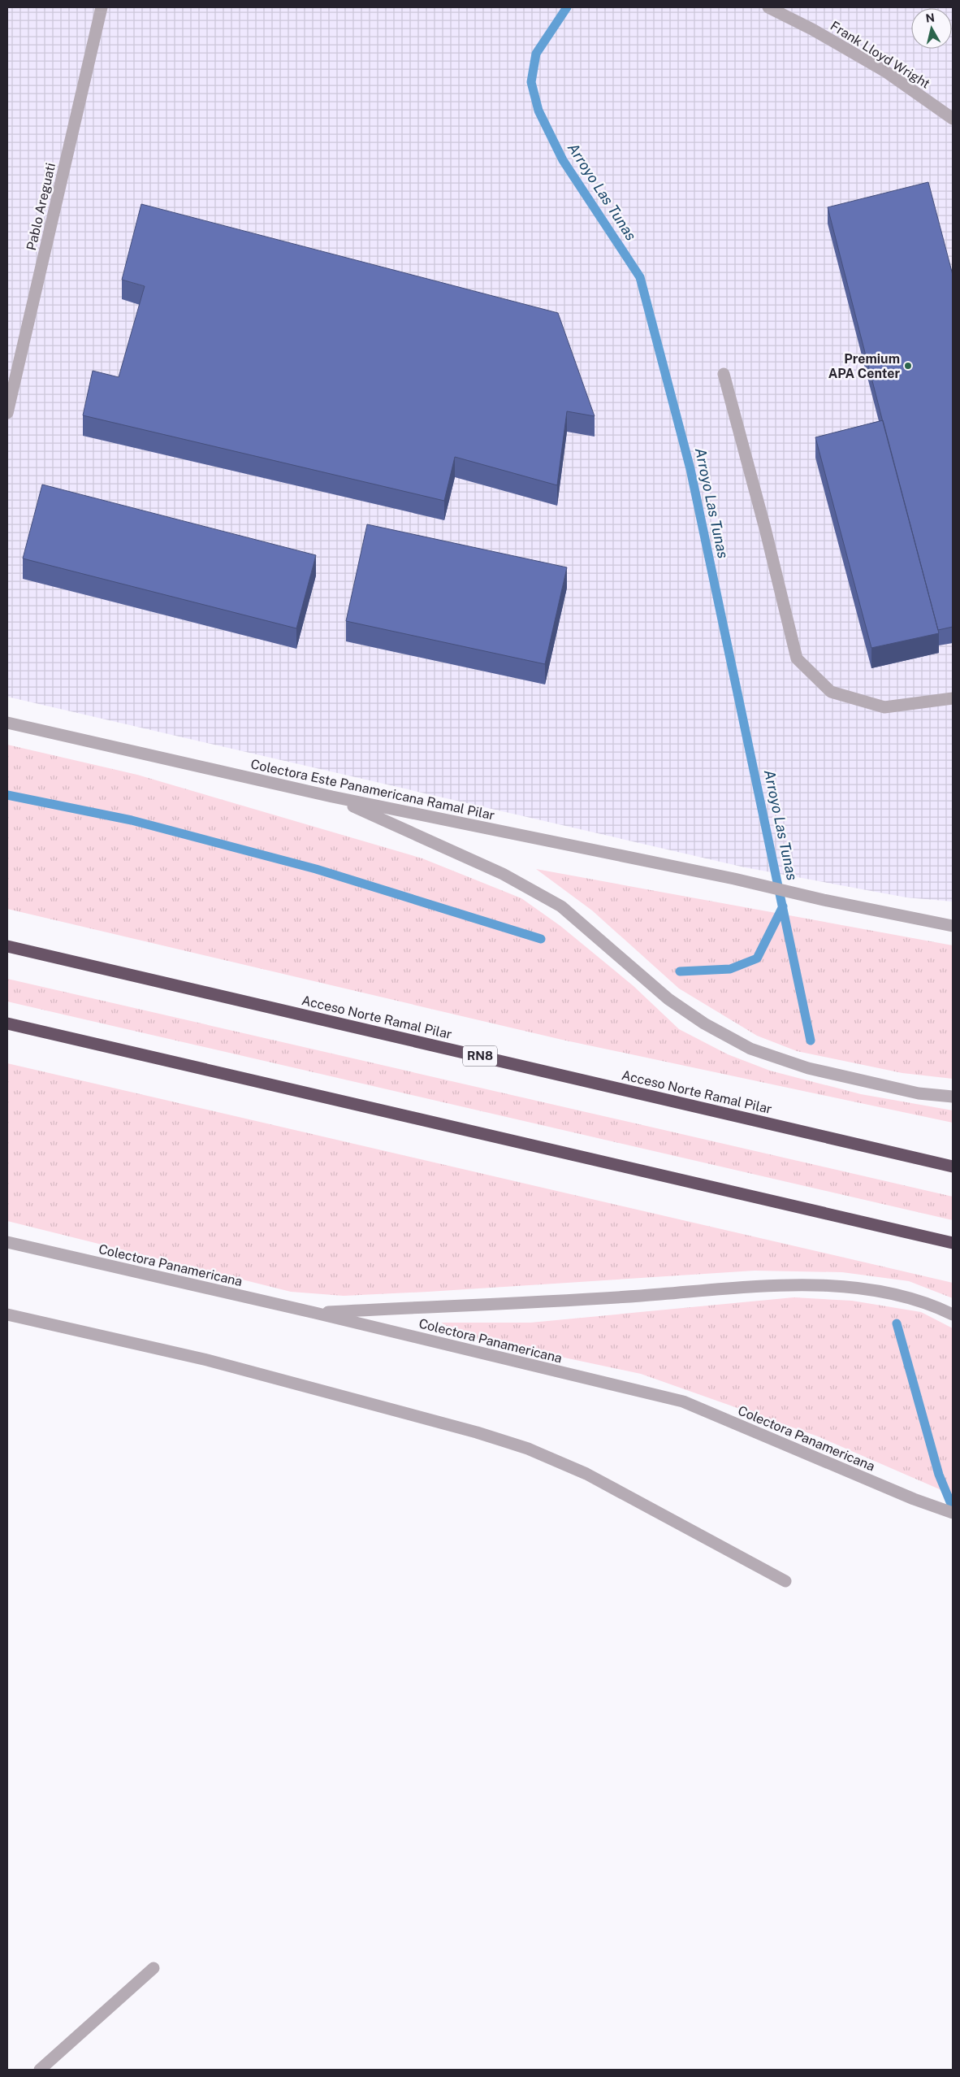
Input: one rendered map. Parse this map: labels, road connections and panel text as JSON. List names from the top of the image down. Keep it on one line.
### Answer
{"streets":{"highway":["Acceso Norte Ramal Pilar","RN8"],"street":["Frank Lloyd Wright","Pablo Areguati","Colectora Este Panamericana Ramal Pilar","Colectora Panamericana"]},"water":["Arroyo Las Tunas"],"places":["Premium APA Center"],"north":"top"}
